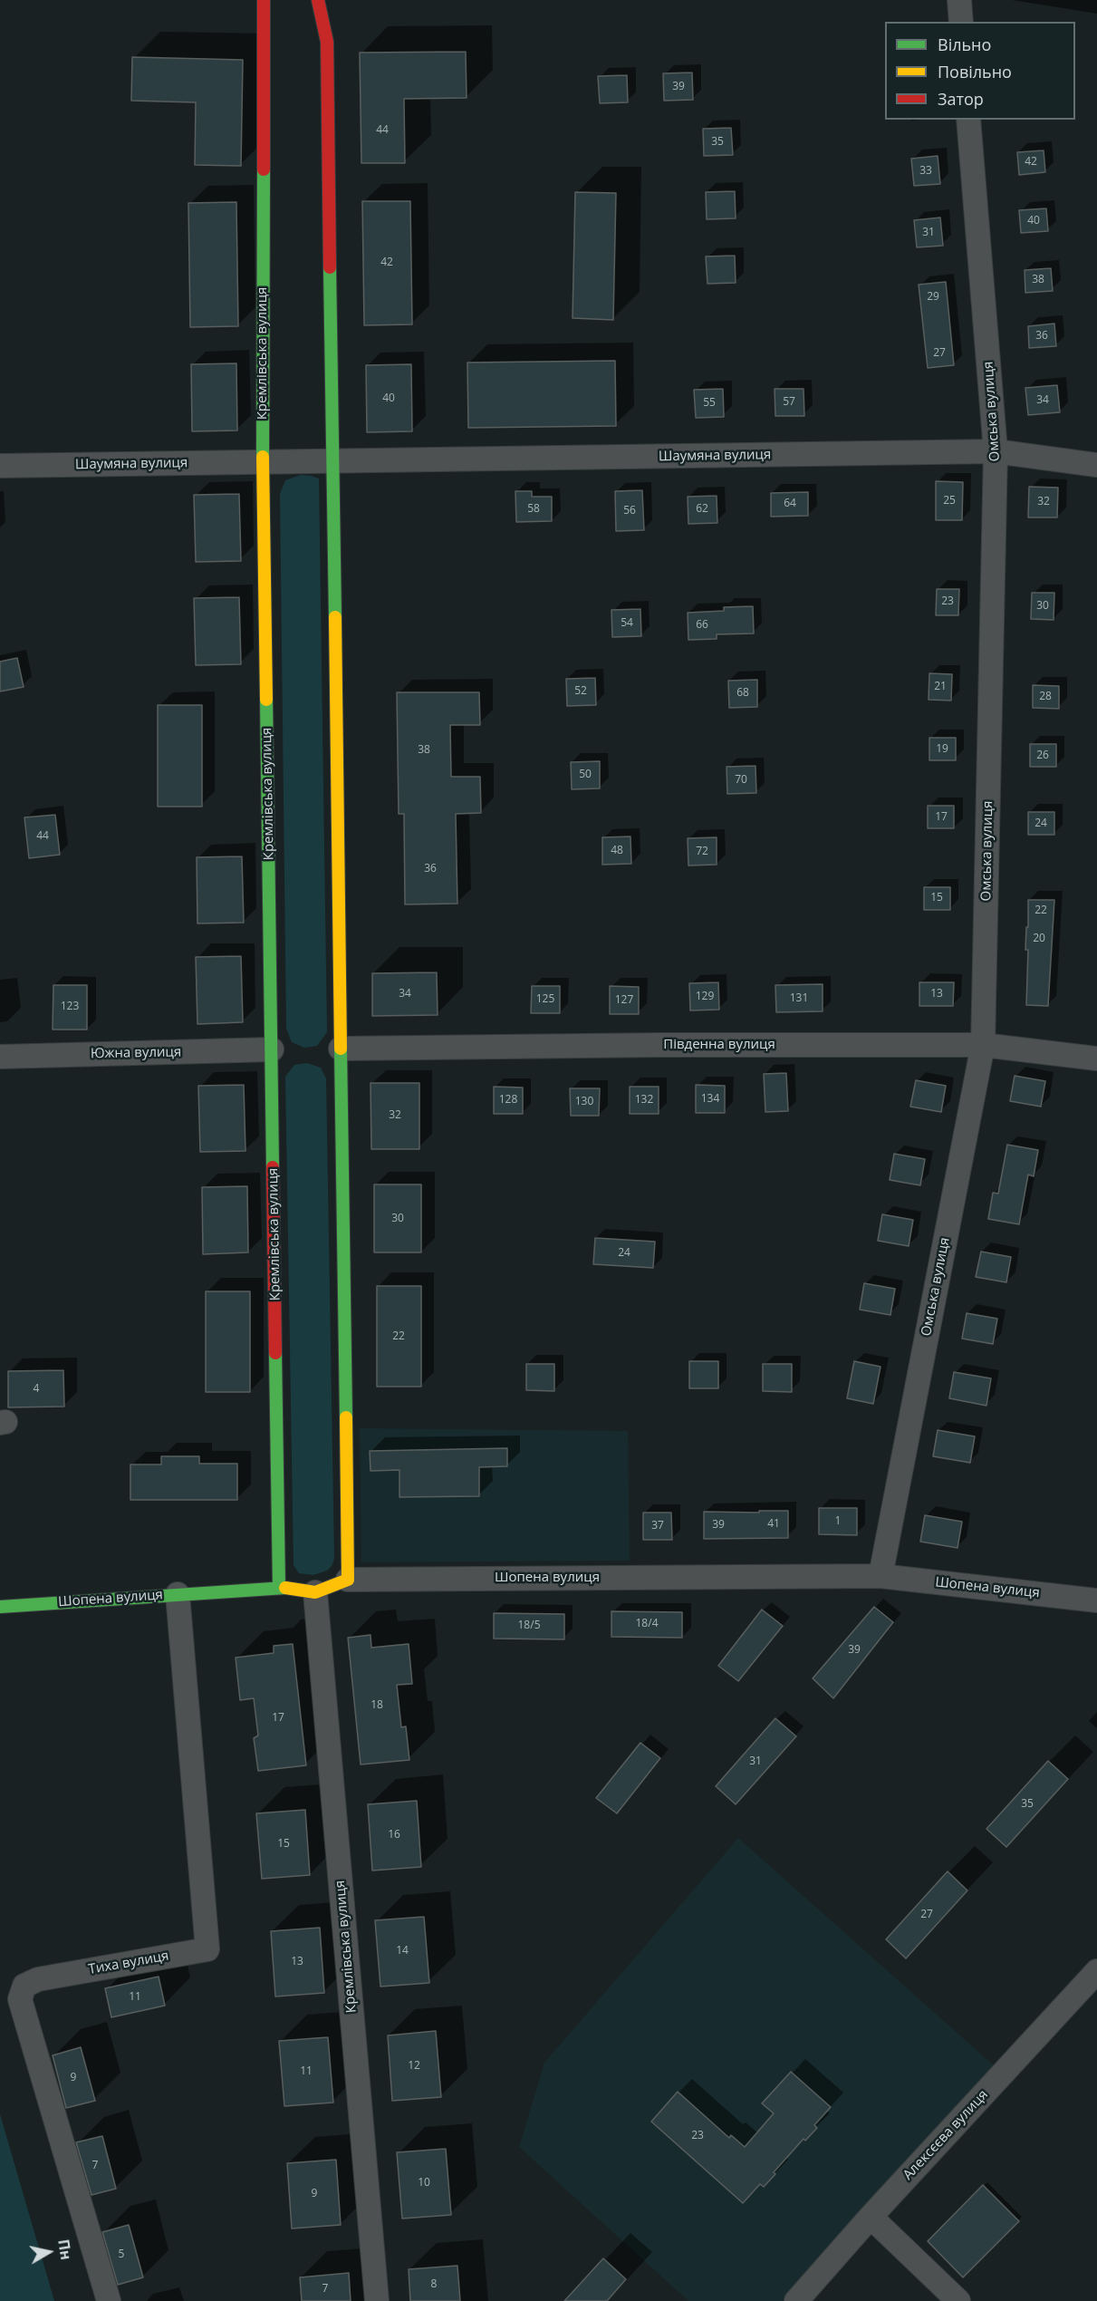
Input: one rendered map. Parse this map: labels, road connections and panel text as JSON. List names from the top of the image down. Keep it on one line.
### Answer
{"streets":{"street":["Кремлівська вулиця","Омська вулиця","Шаумяна вулиця","Південна вулиця","Южна вулиця","Шопена вулиця","Тиха вулиця","Алексєєва вулиця"]},"crossings":[["Кремлівська вулиця","Шаумяна вулиця"],["Кремлівська вулиця","Южна вулиця"],["Кремлівська вулиця","Шопена вулиця"],["Омська вулиця","Шаумяна вулиця"],["Омська вулиця","Південна вулиця"],["Омська вулиця","Шопена вулиця"],["Шопена вулиця","Тиха вулиця"]],"house_numbers":["39","44","35","42","33","40","31","42","38","29","36","27","40","34","57","55","25","32","64","58","62","56","23","30","54","66","21","52","68","28","19","38","26","50","70","17","24","44","48","72","36","15","22","20","34","13","129","131","125","127","123","134","128","132","130","32","30","24","22","4","1","41","39","37","18/4","18/5","39","18","17","31","35","16","15","27","14","13","11","12","11","9","23","7","10","9","5","8","7"],"legend":["Вільно","Повільно","Затор"],"north":"right"}
